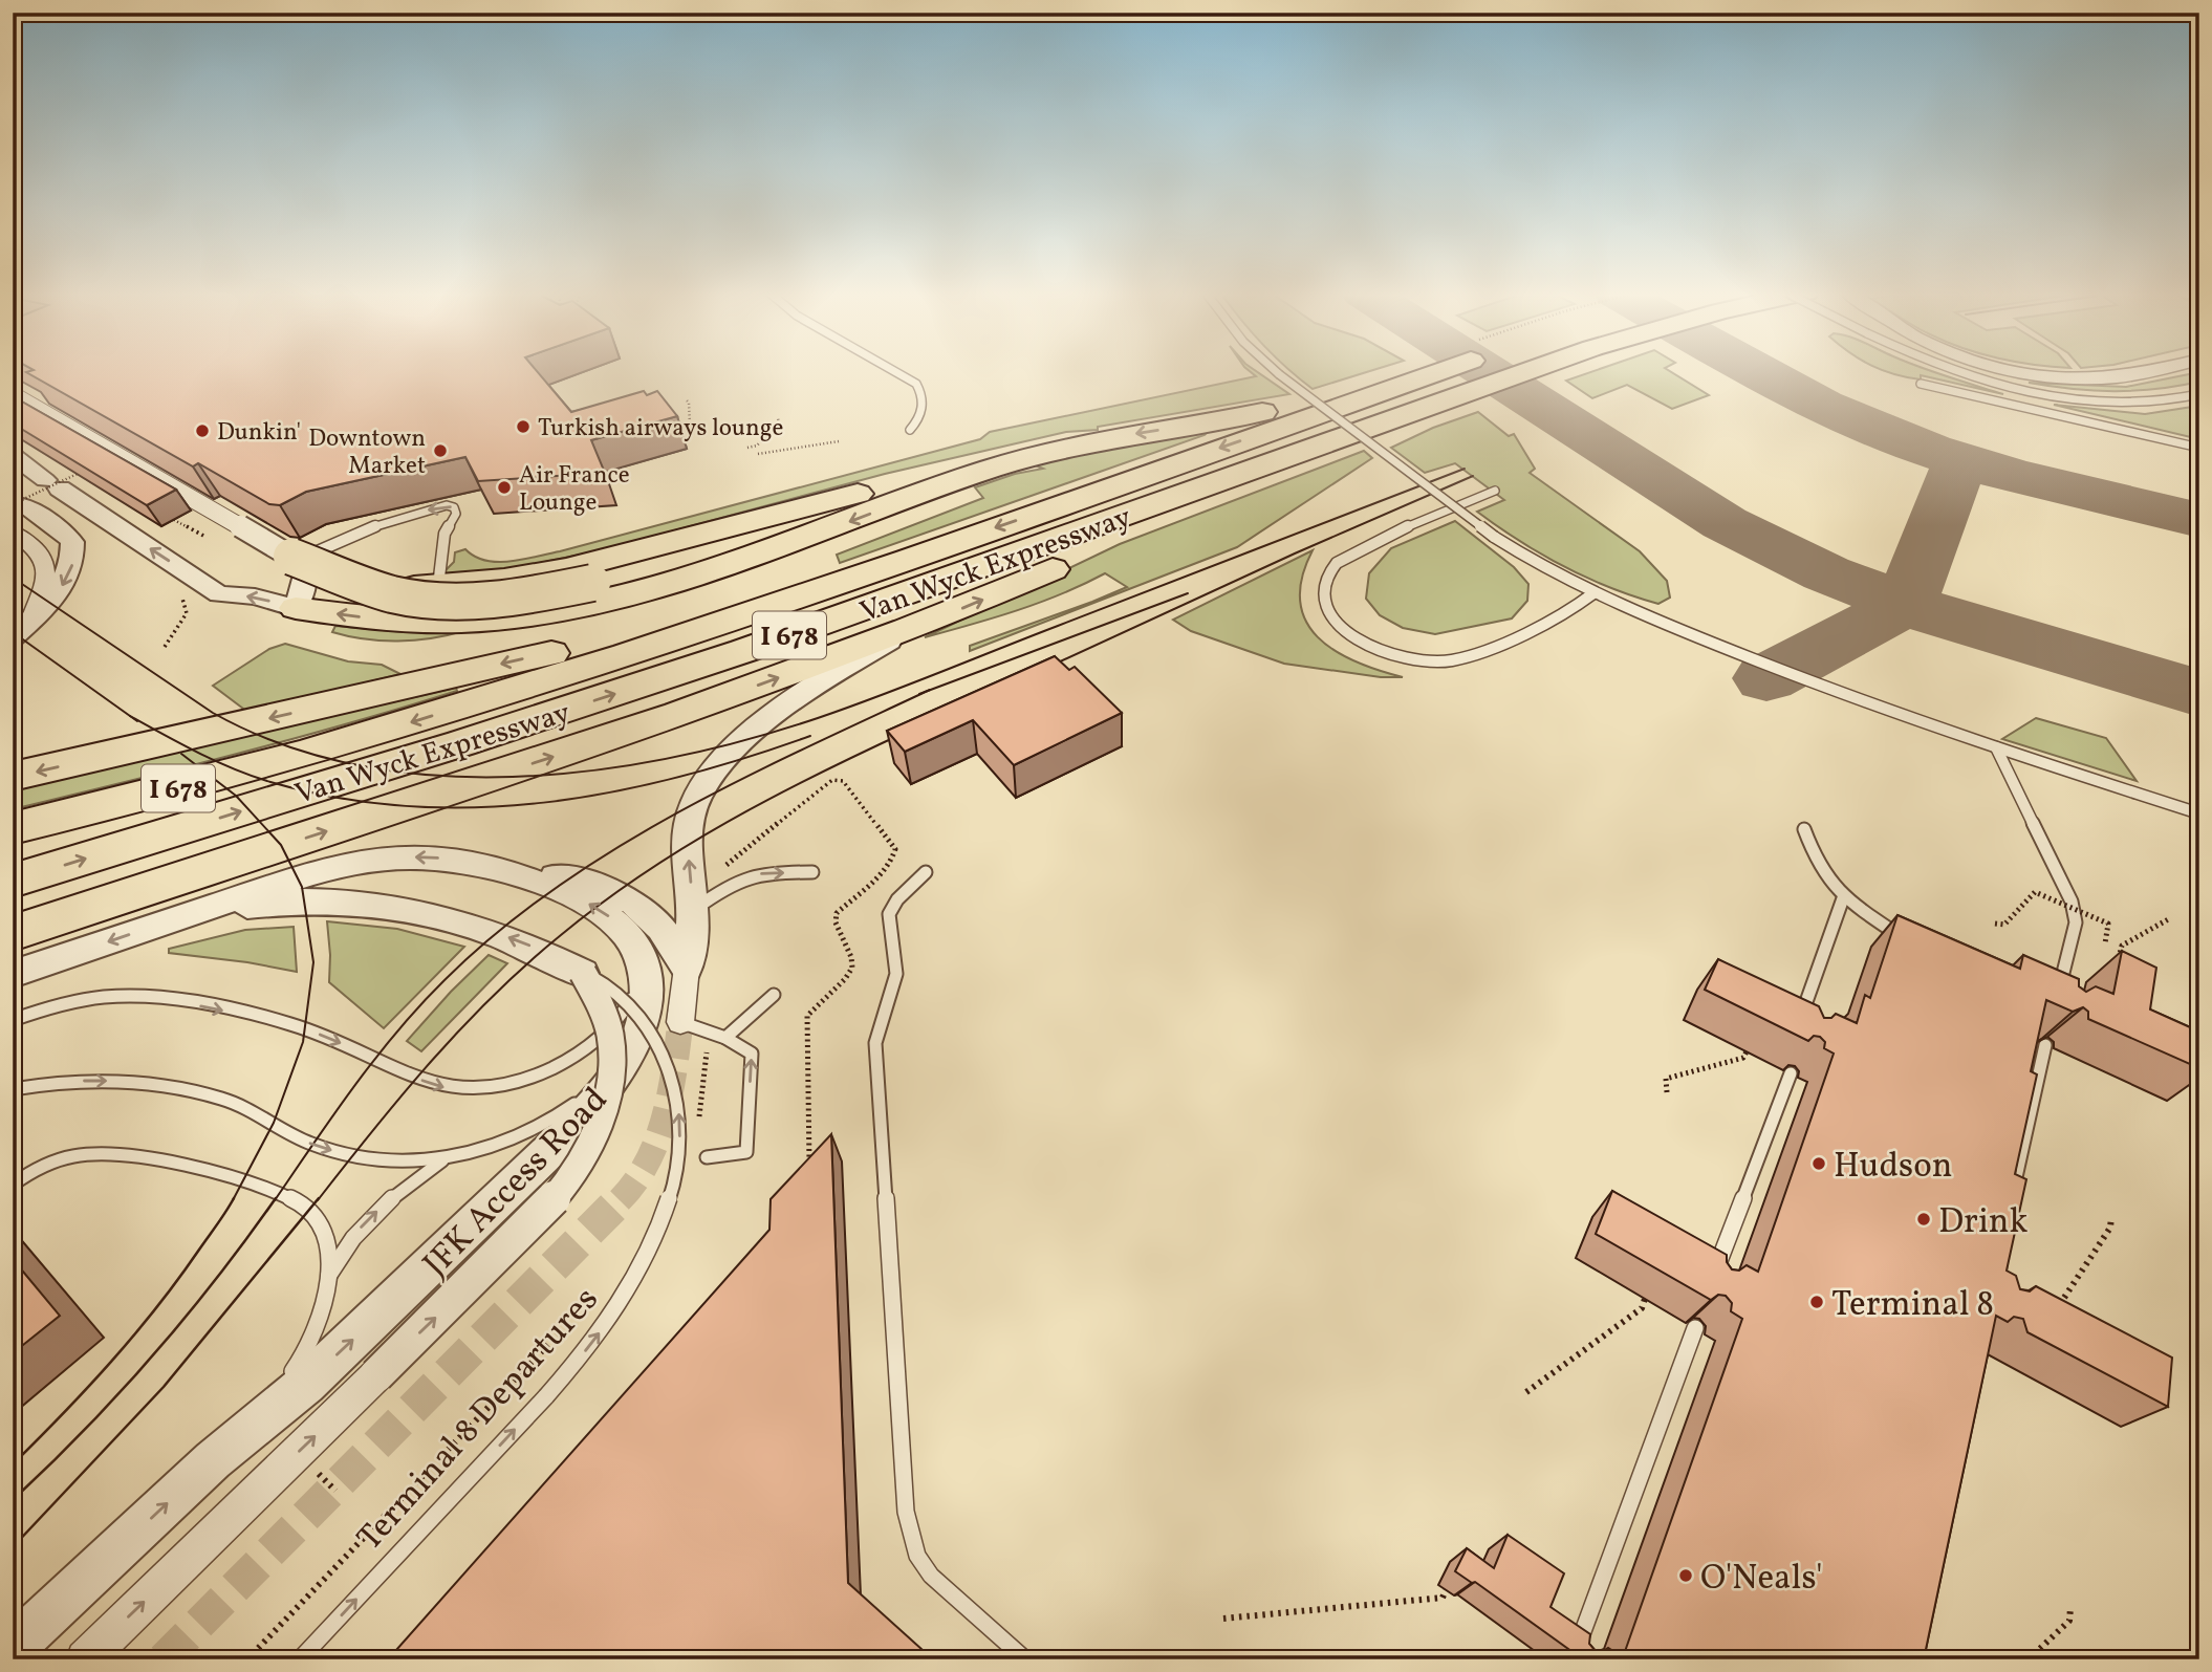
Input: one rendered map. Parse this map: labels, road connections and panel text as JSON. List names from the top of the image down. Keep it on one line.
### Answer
{"streets":{"highway":["Van Wyck Expressway","I 678"],"street":["JFK Access Road"],"lane":["Terminal 8 Departures"]},"one_way":["Terminal 8 Departures"],"places":["Turkish airways lounge","Dunkin'","Downtown Market","Air France Lounge","Hudson","Drink","Terminal 8","O'Neals'"]}
